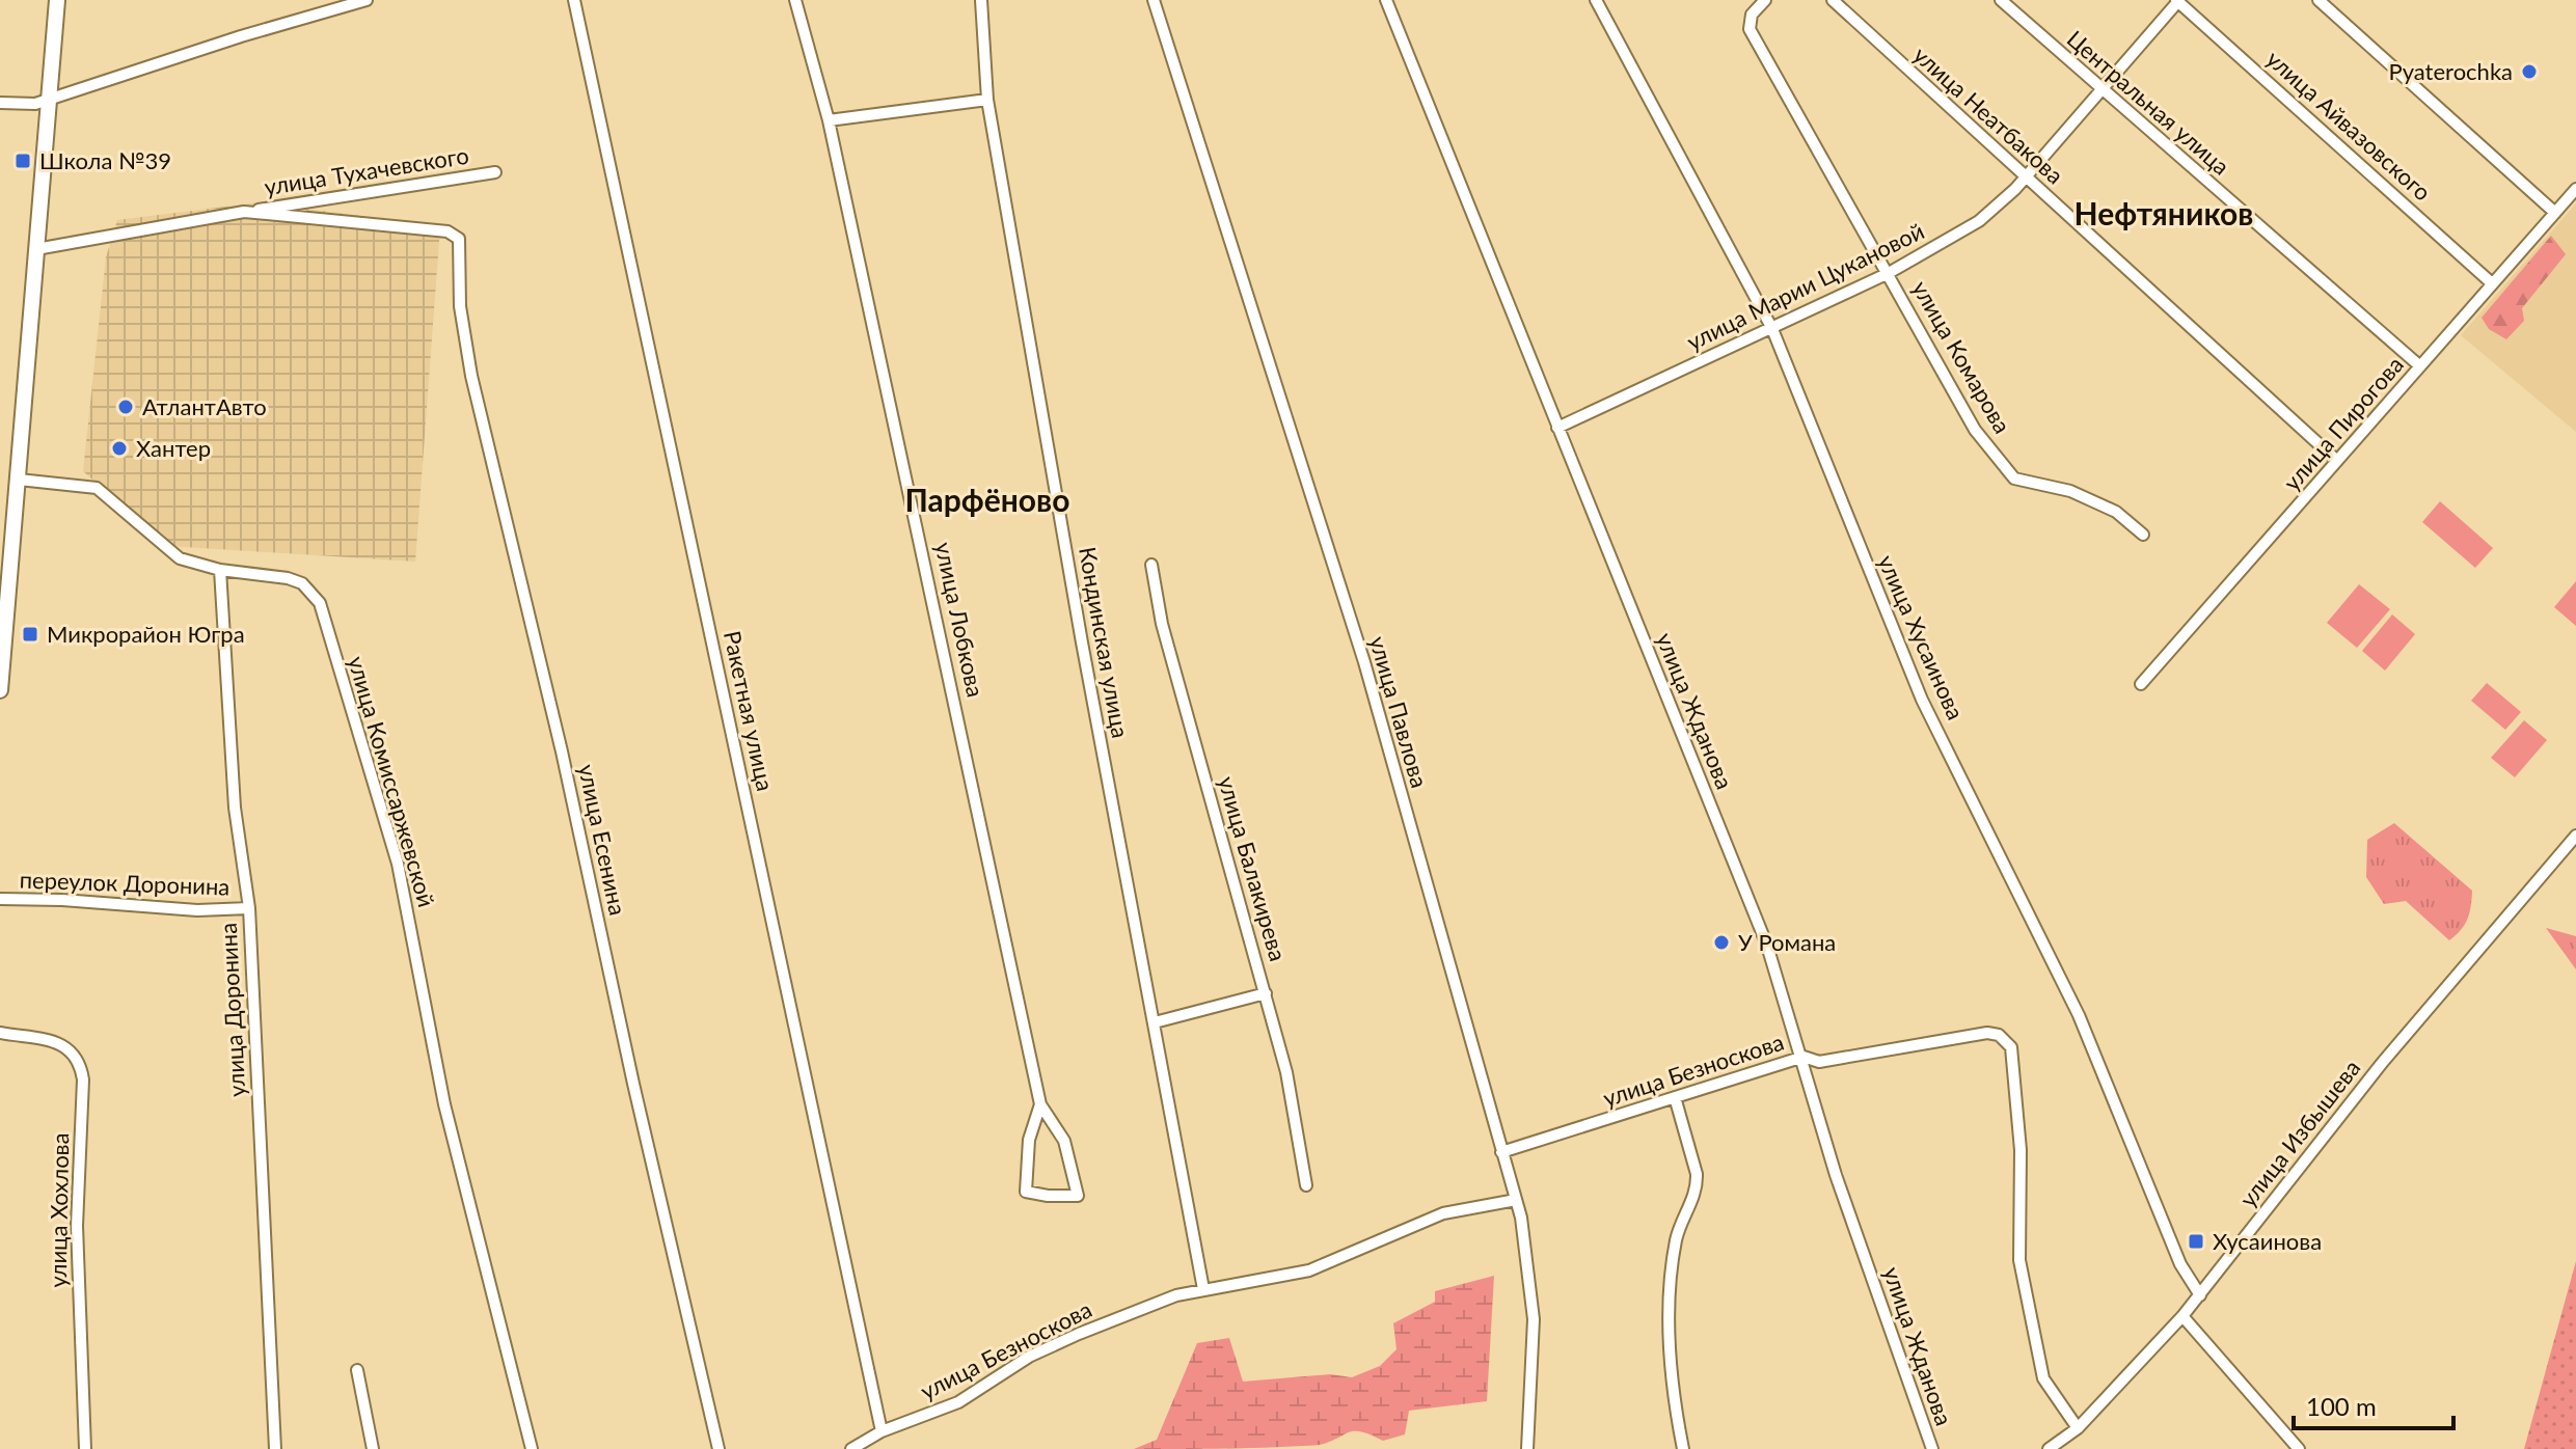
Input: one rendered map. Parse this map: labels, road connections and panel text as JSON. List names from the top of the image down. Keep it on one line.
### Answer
{"streets":{"street":["Центральная улица","улица Неатбакова","улица Айвазовского","улица Тухачевского","улица Марии Цукановой","улица Комарова","улица Пирогова","улица Лобкова","улица Хусаинова","Кондинская улица","Ракетная улица","улица Жданова","улица Павлова","улица Комиссаржевской","улица Есенина","улица Балакирева","переулок Доронина","улица Доронина","улица Безноскова","улица Избышева","улица Хохлова"]},"crossings":[["Центральная улица","улица Марии Цукановой"],["Центральная улица","улица Пирогова"],["улица Неатбакова","улица Марии Цукановой"],["улица Неатбакова","улица Пирогова"],["улица Айвазовского","улица Марии Цукановой"],["улица Айвазовского","улица Пирогова"],["улица Тухачевского","улица Есенина"],["улица Марии Цукановой","улица Комарова"],["улица Марии Цукановой","улица Хусаинова"],["улица Марии Цукановой","улица Жданова"],["улица Хусаинова","улица Избышева"],["Кондинская улица","улица Безноскова"],["Ракетная улица","улица Безноскова"],["улица Жданова","улица Безноскова"],["улица Павлова","улица Безноскова"],["улица Комиссаржевской","улица Доронина"],["переулок Доронина","улица Доронина"],["улица Безноскова","улица Избышева"]],"districts":["Нефтяников","Парфёново"],"places":{"other":["Pyaterochka","АтлантАвто","Хантер","У Романа"],"transit":["Школа №39","Микрорайон Югра","Хусаинова"]},"scale_bar":"100 m"}
